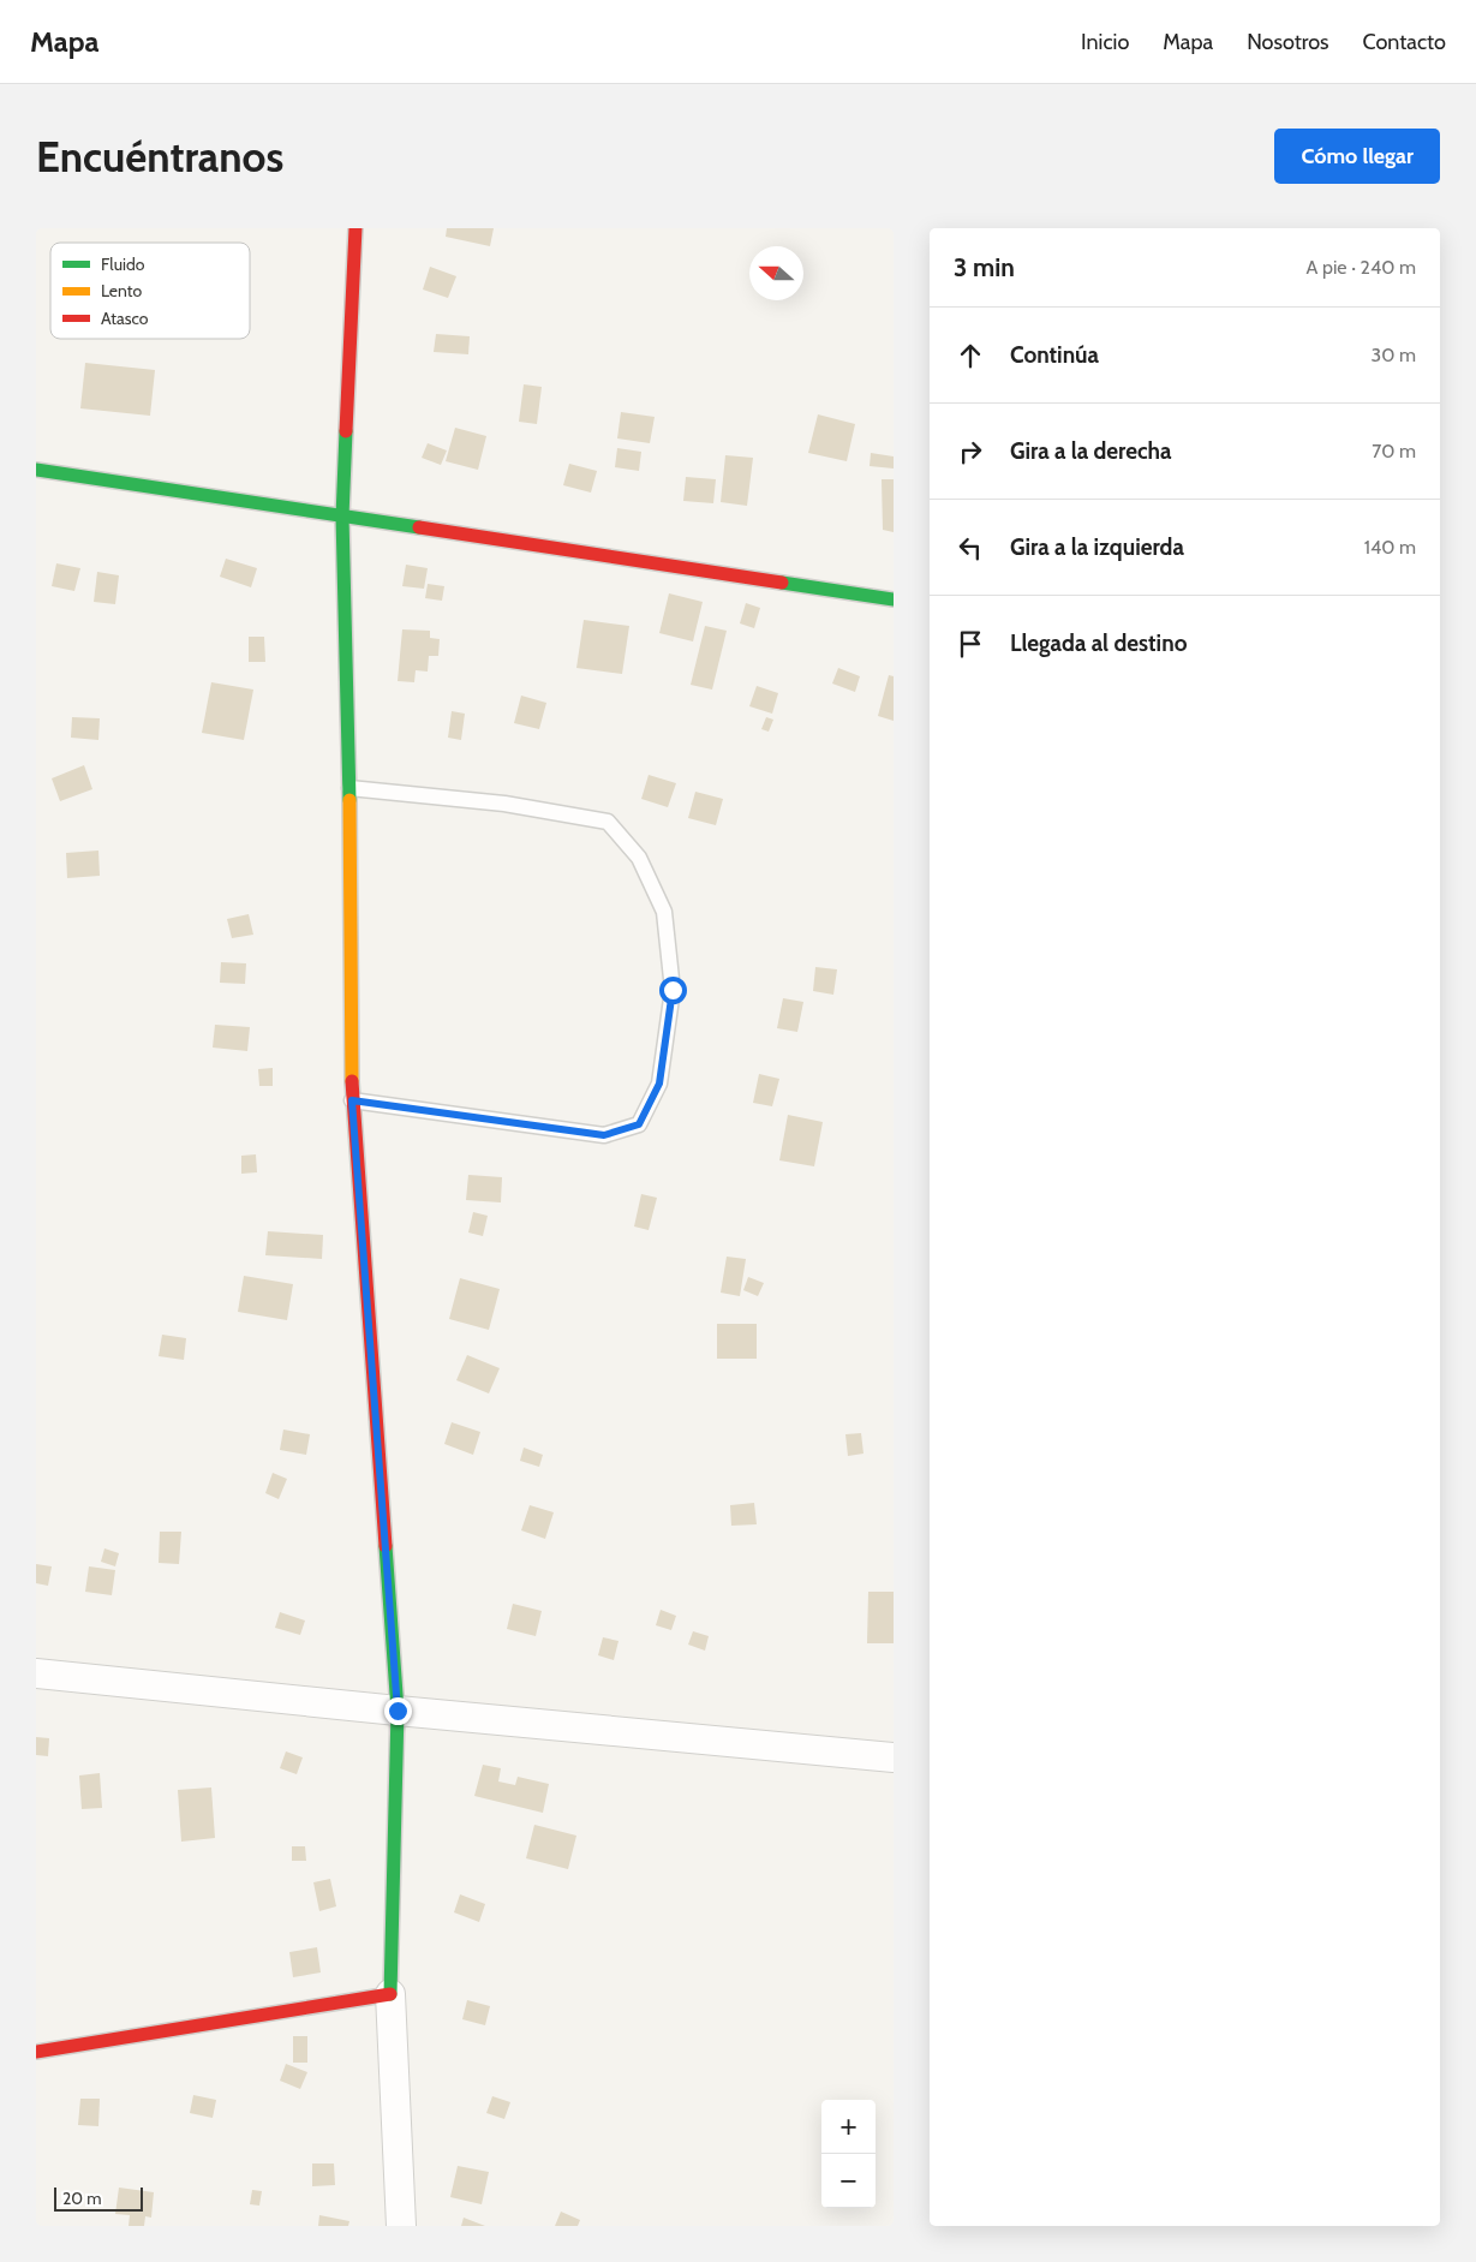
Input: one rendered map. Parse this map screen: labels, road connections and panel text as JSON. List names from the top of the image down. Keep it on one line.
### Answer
{"legend":["Fluido","Lento","Atasco"],"scale_bar":"20 m","north":"left","page":{"header":"Mapa","nav":["Inicio","Mapa","Nosotros","Contacto"],"buttons":"Cómo llegar","title":"Encuéntranos","heading":["3 min","A pie · 240 m"],"list":[["Continúa","30 m"],["Gira a la derecha","70 m"],["Gira a la izquierda","140 m"],"Llegada al destino"],"map_buttons":["+","−"],"scale":"20 m"}}
